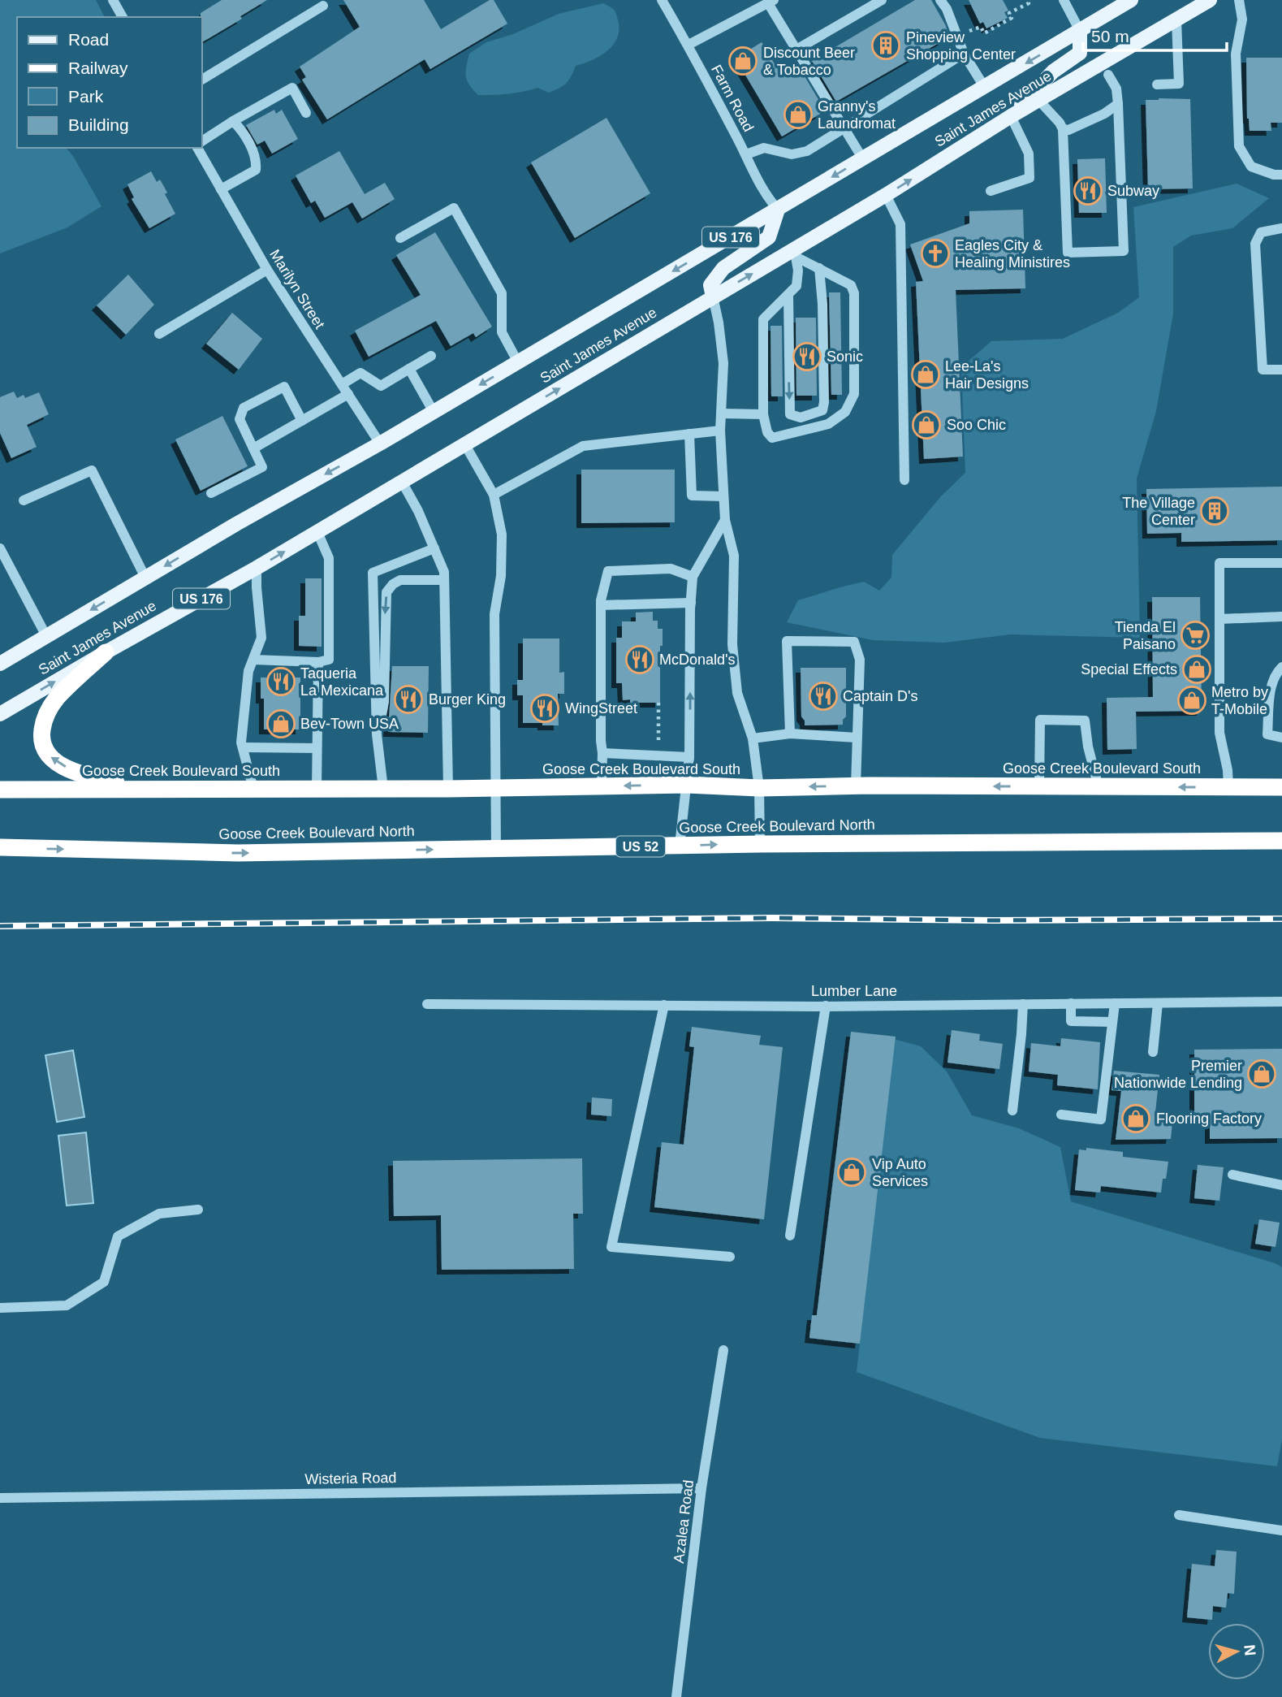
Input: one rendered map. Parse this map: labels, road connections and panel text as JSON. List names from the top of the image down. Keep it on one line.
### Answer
{"streets":{"highway":["Goose Creek Boulevard South","Goose Creek Boulevard North","US 52"],"main road":["Saint James Avenue","US 176"],"street":["Farm Road","Marilyn Street","Lumber Lane","Wisteria Road","Azalea Road"]},"crossings":[["Farm Road","Saint James Avenue"],["Saint James Avenue","Marilyn Street"],["Wisteria Road","Azalea Road"]],"one_way":["Goose Creek Boulevard South","Goose Creek Boulevard North"],"places":{"building":["Pineview Shopping Center","The Village Center"],"shop":["Discount Beer & Tobacco","Granny's Laundromat","Lee-La's Hair Designs","Soo Chic","Special Effects","Metro by T-Mobile","Bev-Town USA","Premier Nationwide Lending","Flooring Factory","Vip Auto Services"],"restaurant":["Subway","Sonic","McDonald's","Taqueria La Mexicana","Captain D's","Burger King","WingStreet"],"church":["Eagles City & Healing Ministires"],"supermarket":["Tienda El Paisano"]},"legend":["Road","Railway","Park","Building"],"scale_bar":"50 m","north":"right"}
